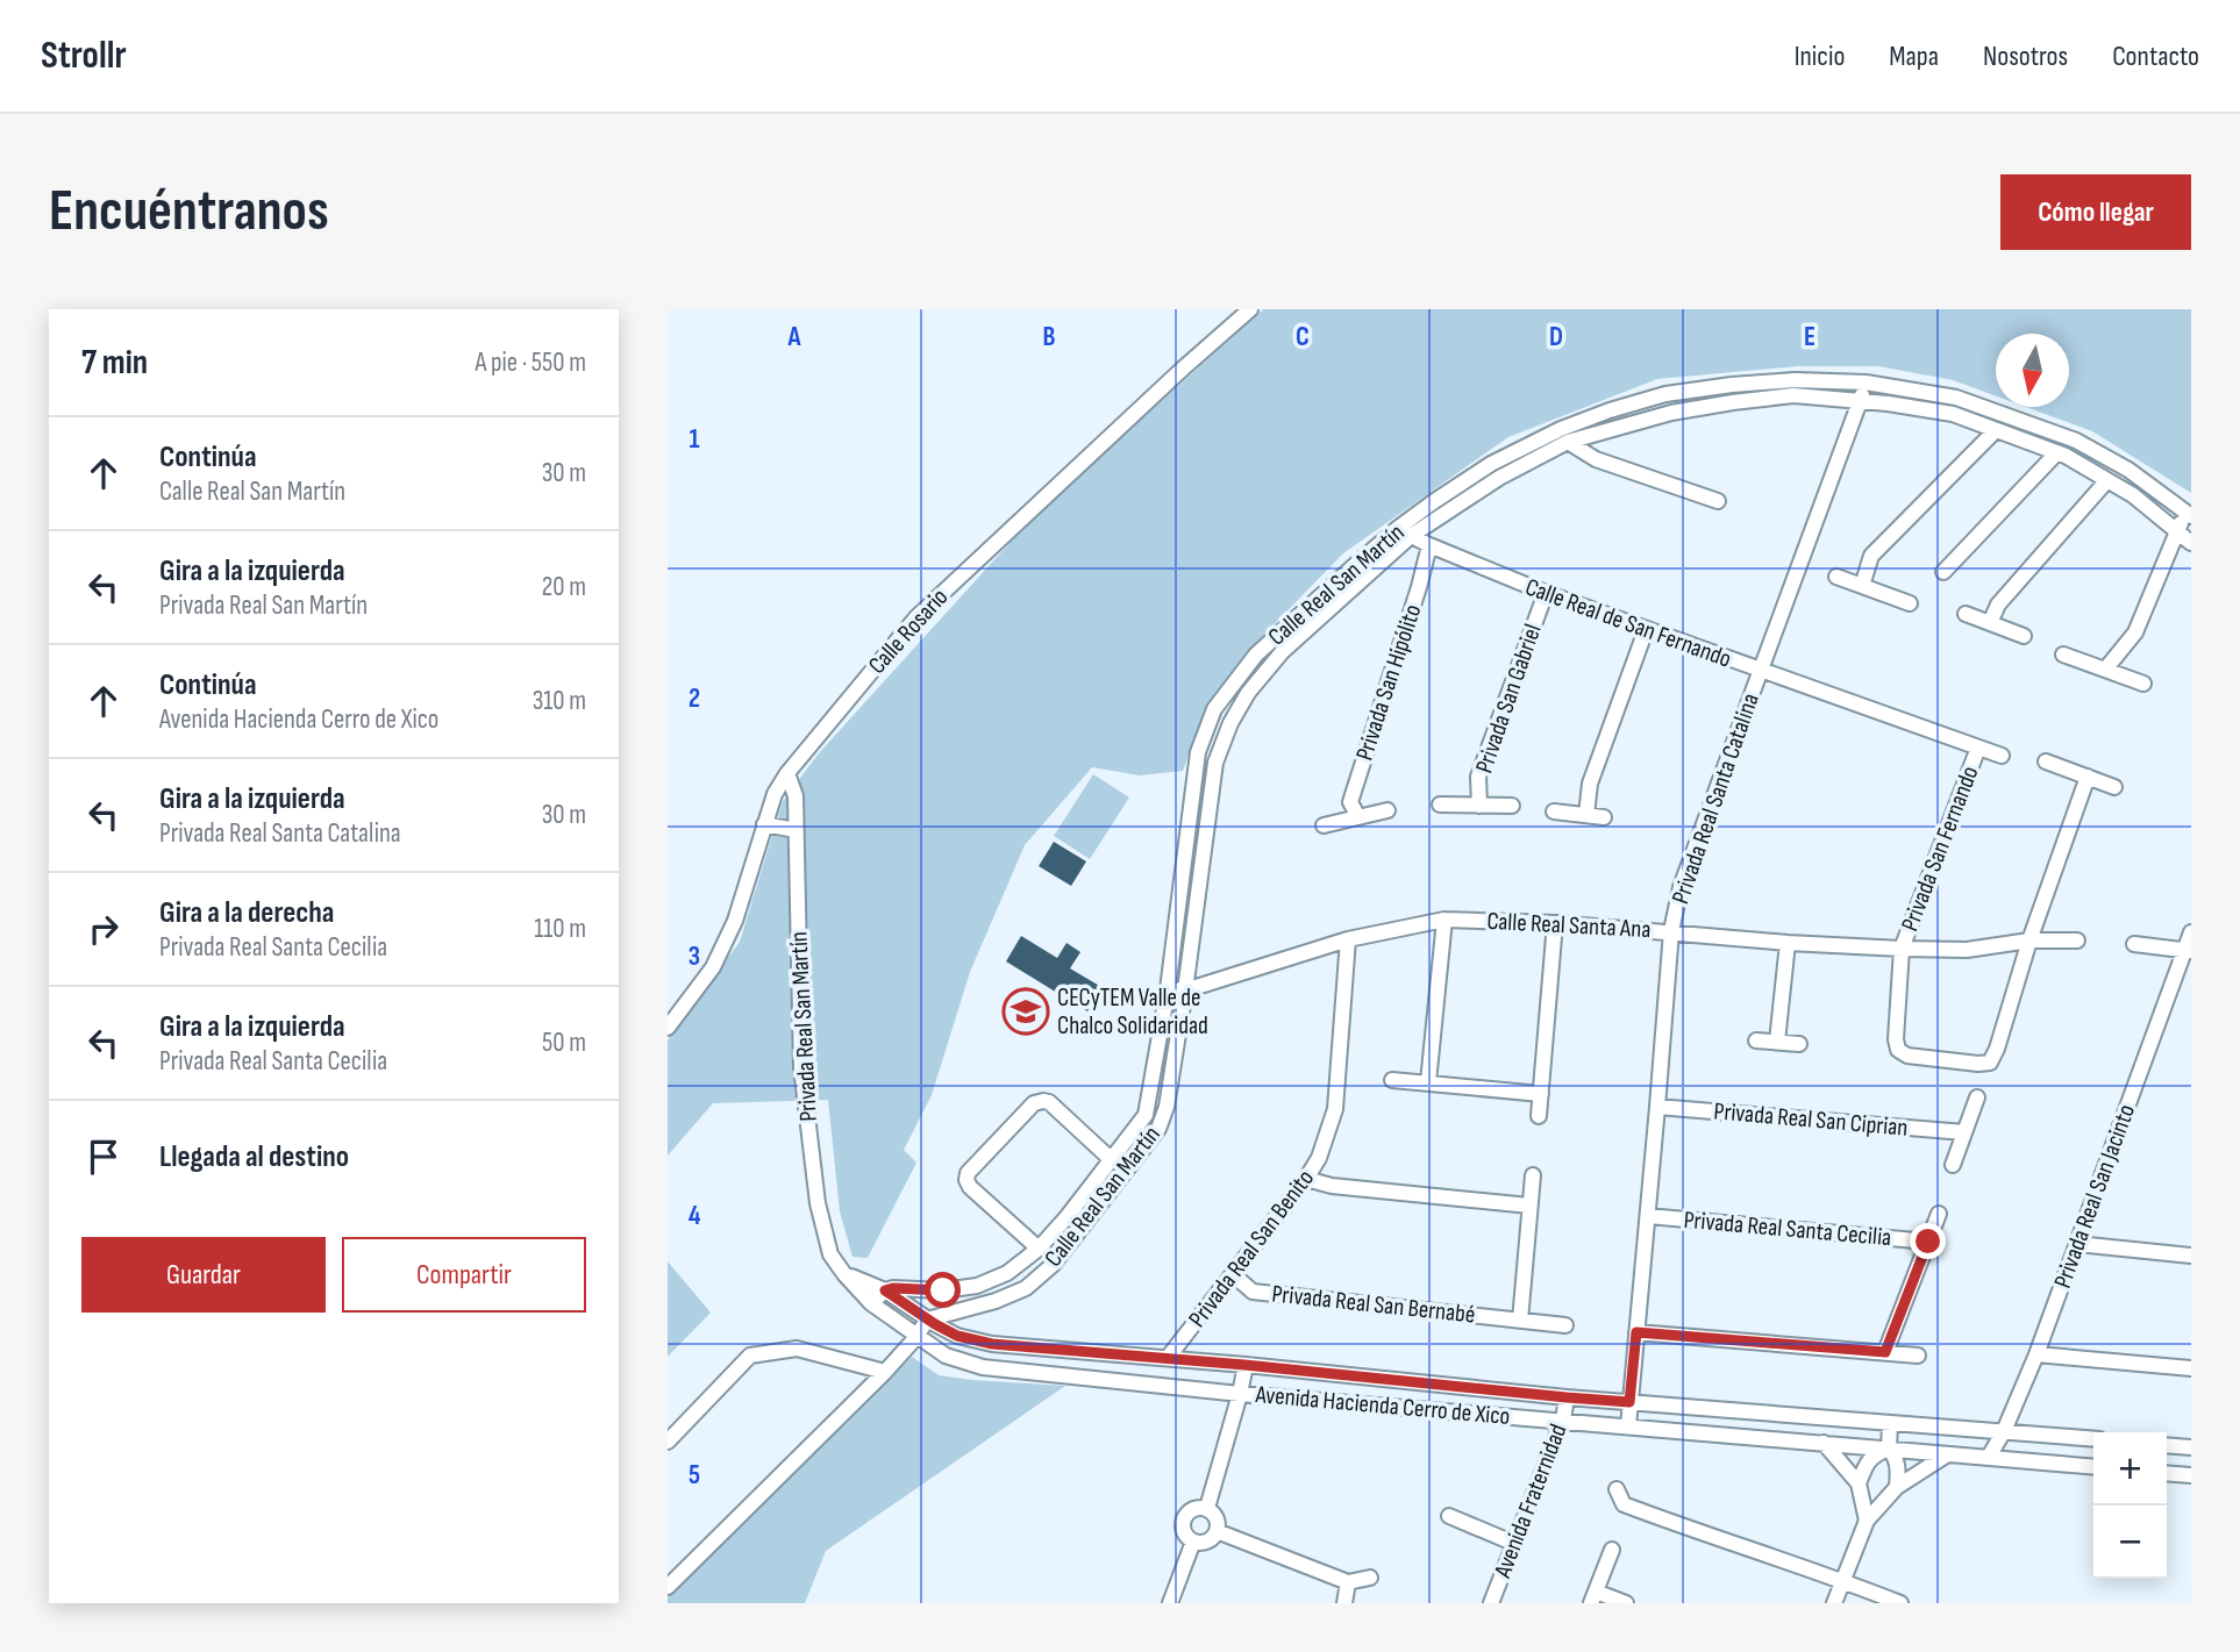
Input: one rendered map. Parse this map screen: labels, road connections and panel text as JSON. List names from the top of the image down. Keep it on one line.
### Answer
{"streets":{"street":["Calle Real San Martín","Calle Real de San Fernando","Calle Rosario","Privada San Hipólito","Privada San Gabriel","Privada Real Santa Catalina","Privada San Fernando","Calle Real Santa Ana","Privada Real San Martín","Privada Real San Ciprian","Privada Real San Jacinto","Privada Real Santa Cecilia","Privada Real San Benito","Privada Real San Bernabé","Avenida Hacienda Cerro de Xico","Avenida Fraternidad"]},"crossings":[["Calle Real San Martín","Calle Real de San Fernando"],["Calle Real San Martín","Privada Real Santa Catalina"],["Calle Real San Martín","Calle Real Santa Ana"],["Calle Real San Martín","Avenida Hacienda Cerro de Xico"],["Calle Real de San Fernando","Privada San Hipólito"],["Calle Real de San Fernando","Privada San Gabriel"],["Calle Real de San Fernando","Privada Real Santa Catalina"],["Calle Real de San Fernando","Privada San Fernando"],["Calle Rosario","Privada Real San Martín"],["Privada Real Santa Catalina","Calle Real Santa Ana"],["Privada Real Santa Catalina","Privada Real San Ciprian"],["Privada Real Santa Catalina","Privada Real Santa Cecilia"],["Privada Real Santa Catalina","Avenida Hacienda Cerro de Xico"],["Privada San Fernando","Calle Real Santa Ana"],["Calle Real Santa Ana","Privada Real San Benito"],["Privada Real San Martín","Avenida Hacienda Cerro de Xico"],["Privada Real San Jacinto","Avenida Hacienda Cerro de Xico"],["Privada Real San Benito","Privada Real San Bernabé"],["Privada Real San Benito","Avenida Hacienda Cerro de Xico"],["Avenida Hacienda Cerro de Xico","Avenida Fraternidad"]],"places":{"school or university":["CECyTEM Valle de Chalco Solidaridad"]},"north":"bottom","page":{"header":"Strollr","nav":["Inicio","Mapa","Nosotros","Contacto"],"buttons":["Cómo llegar",["Guardar","Compartir"]],"title":"Encuéntranos","heading":["7 min","A pie · 550 m"],"list":[["Continúa","Calle Real San Martín","30 m"],["Gira a la izquierda","Privada Real San Martín","20 m"],["Continúa","Avenida Hacienda Cerro de Xico","310 m"],["Gira a la izquierda","Privada Real Santa Catalina","30 m"],["Gira a la derecha","Privada Real Santa Cecilia","110 m"],["Gira a la izquierda","Privada Real Santa Cecilia","50 m"],"Llegada al destino"],"map_buttons":["+","−"]},"grid":{"columns":["A","B","C","D","E"],"rows":["1","2","3","4","5"]}}
